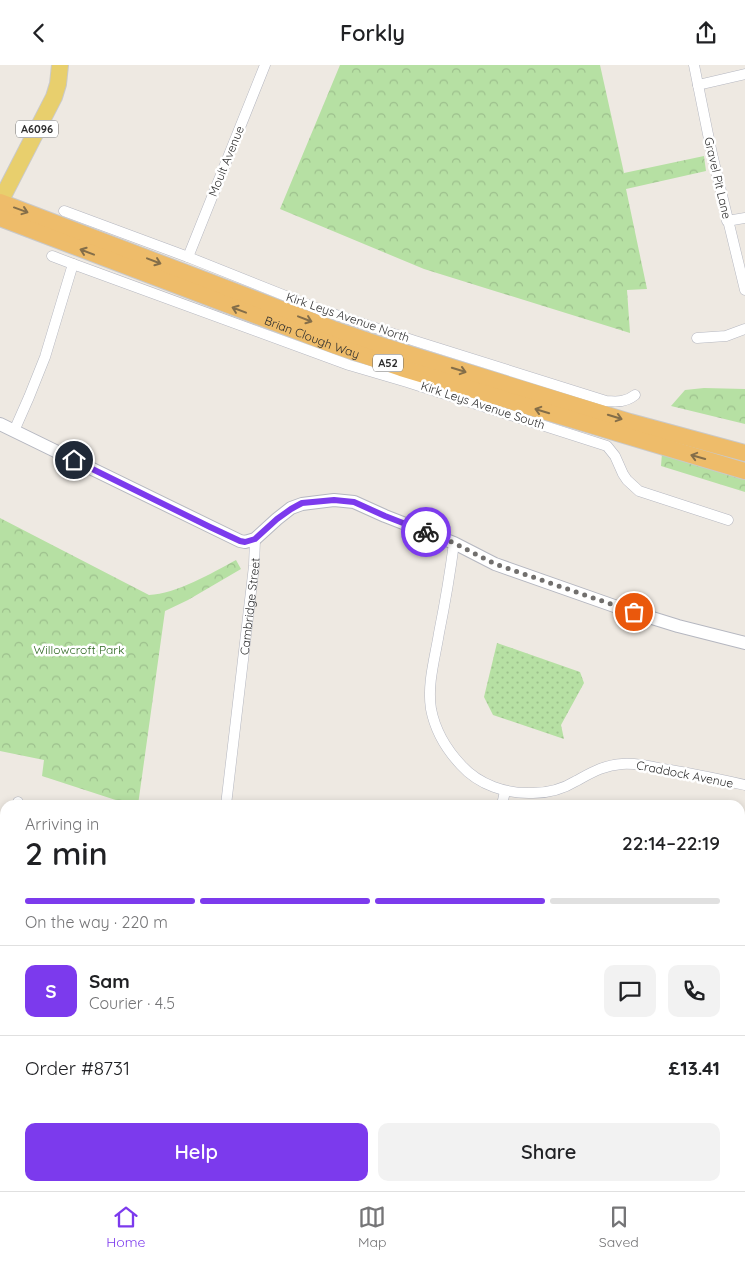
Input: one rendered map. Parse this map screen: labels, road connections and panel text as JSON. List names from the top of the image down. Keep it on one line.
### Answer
{"streets":{"highway":["Brian Clough Way","A52"],"main road":["A6096"],"street":["Moult Avenue","Gravel Pit Lane","Kirk Leys Avenue North","Kirk Leys Avenue South","Cambridge Street","Craddock Avenue"]},"crossings":[["A6096","Brian Clough Way"],["Moult Avenue","Kirk Leys Avenue North"]],"parks":["Willowcroft Park"],"page":{"header":"Forkly","heading":["2 min","Arriving in","22:14–22:19"],"panel":["Sam","Courier · 4.5","Order #8731","£13.41"],"bar":"On the way · 220 m","round":"S","buttons":["Help","Share"],"tabs":["Home","Map","Saved"]}}
